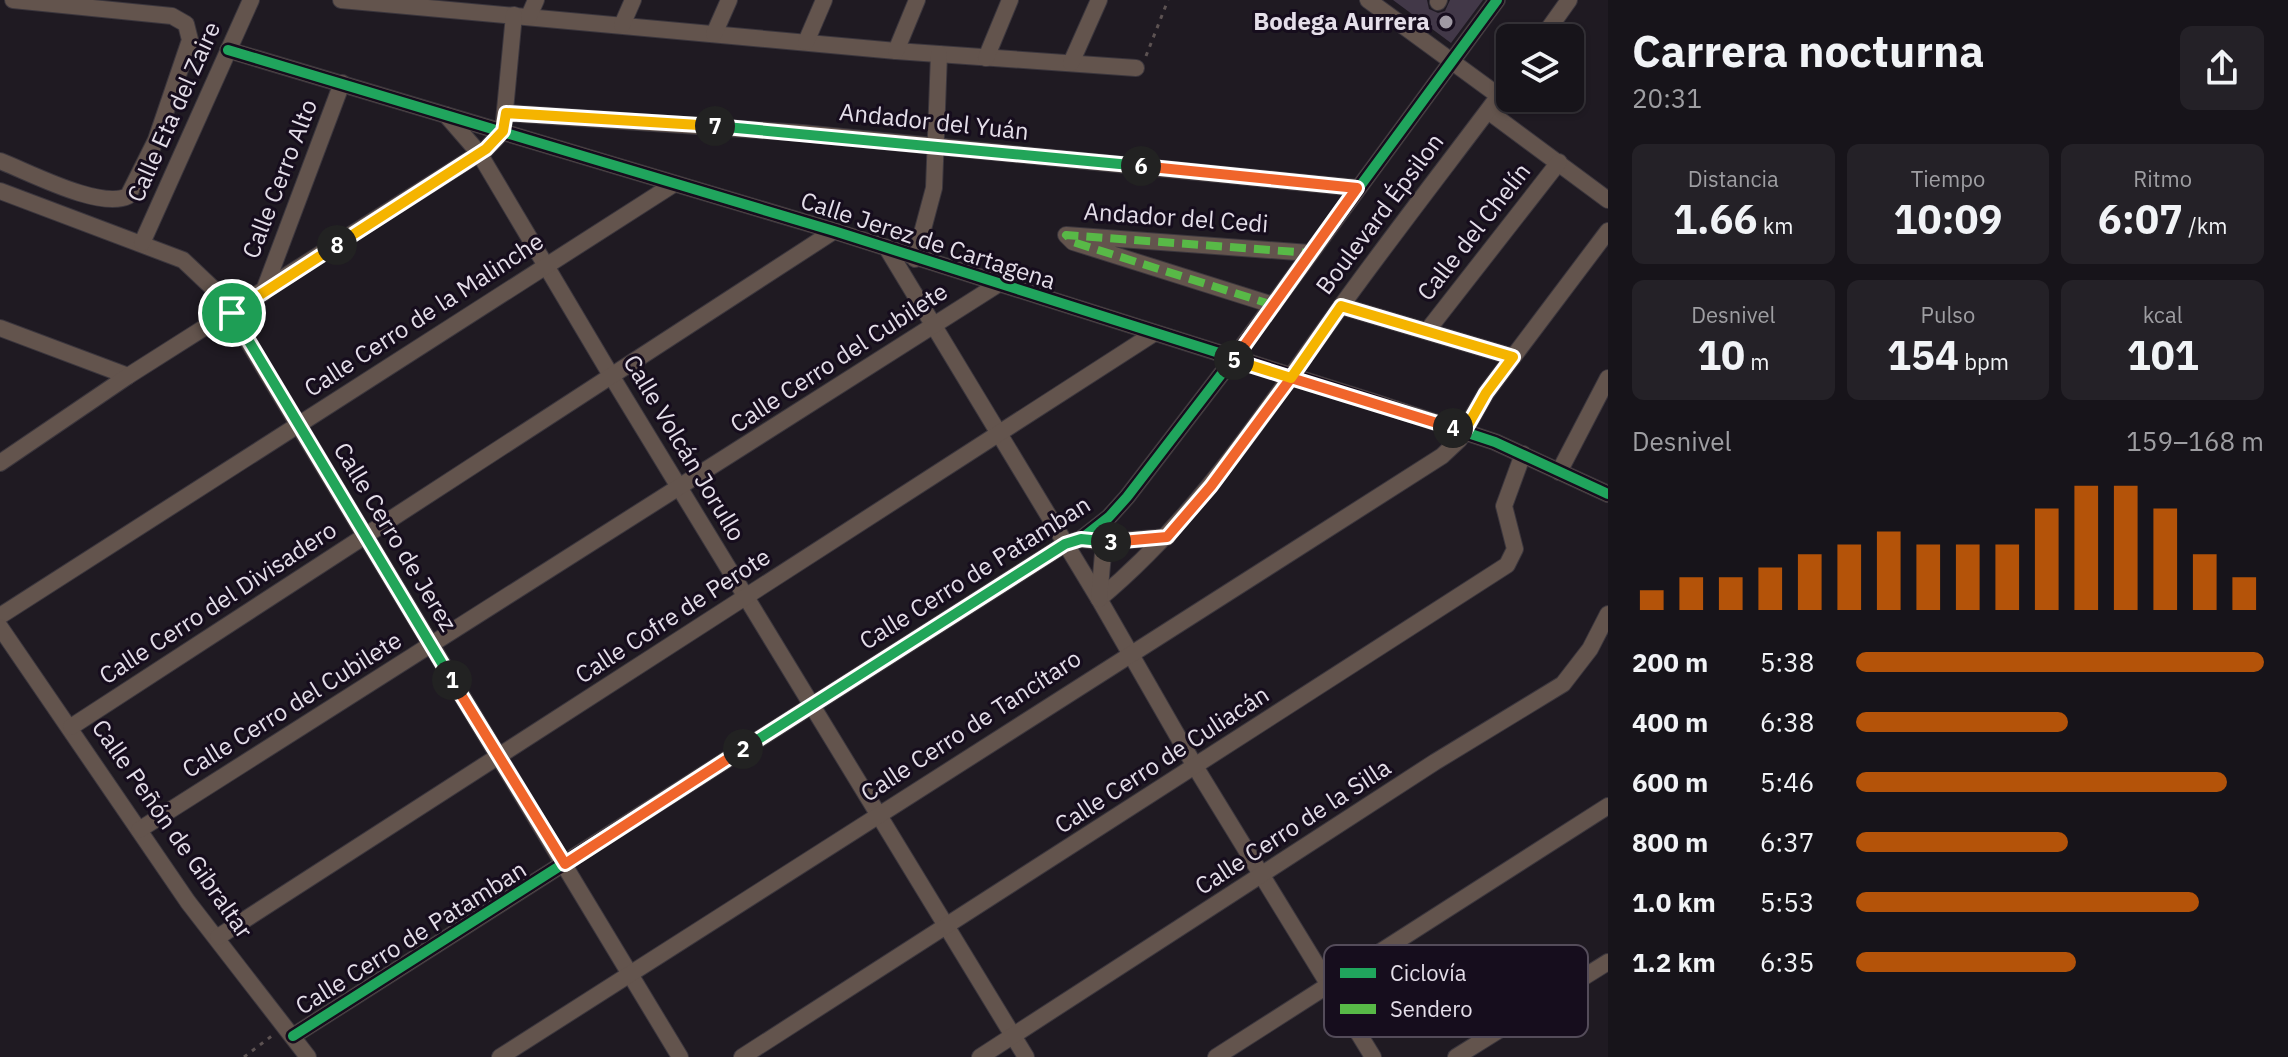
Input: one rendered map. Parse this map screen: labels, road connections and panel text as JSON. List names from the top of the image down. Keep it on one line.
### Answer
{"streets":{"street":["Calle Eta del Zaire","Andador del Yuán","Calle Cerro Alto","Boulevard Épsilon","Andador del Cedi","Calle del Chelín","Calle Jerez de Cartagena","Calle Cerro de la Malinche","Calle Cerro del Cubilete","Calle Volcán Jorullo","Calle Cerro de Jerez","Calle Cerro de Patamban","Calle Cerro del Divisadero","Calle Cofre de Perote","Calle Cerro de Tancítaro","Calle Cerro de Culiacán","Calle Cerro de la Silla","Calle Peñón de Gibraltar"]},"crossings":[["Calle Eta del Zaire","Calle Jerez de Cartagena"],["Calle Eta del Zaire","Calle Cerro de Jerez"],["Andador del Yuán","Boulevard Épsilon"],["Calle Cerro Alto","Calle Jerez de Cartagena"],["Boulevard Épsilon","Andador del Cedi"],["Boulevard Épsilon","Calle Jerez de Cartagena"],["Boulevard Épsilon","Calle Cerro de Patamban"],["Calle Jerez de Cartagena","Calle Cerro de la Malinche"],["Calle Jerez de Cartagena","Calle Cerro del Cubilete"],["Calle Jerez de Cartagena","Calle Volcán Jorullo"],["Calle Jerez de Cartagena","Calle Cerro de Patamban"],["Calle Jerez de Cartagena","Calle Cerro del Divisadero"],["Calle Jerez de Cartagena","Calle Cofre de Perote"],["Calle Jerez de Cartagena","Calle Cerro de Tancítaro"],["Calle Jerez de Cartagena","Calle Cerro de Culiacán"],["Calle Cerro de la Malinche","Calle Volcán Jorullo"],["Calle Cerro de la Malinche","Calle Cerro de Jerez"],["Calle Cerro del Cubilete","Calle Volcán Jorullo"],["Calle Cerro del Cubilete","Calle Cerro de Jerez"],["Calle Cerro del Cubilete","Calle Peñón de Gibraltar"],["Calle Volcán Jorullo","Calle Cerro de Patamban"],["Calle Volcán Jorullo","Calle Cerro del Divisadero"],["Calle Volcán Jorullo","Calle Cofre de Perote"],["Calle Volcán Jorullo","Calle Cerro de Tancítaro"],["Calle Volcán Jorullo","Calle Cerro de Culiacán"],["Calle Volcán Jorullo","Calle Cerro de la Silla"],["Calle Cerro de Jerez","Calle Cerro de Patamban"],["Calle Cerro de Jerez","Calle Cerro del Divisadero"],["Calle Cerro de Jerez","Calle Cofre de Perote"],["Calle Cerro de Jerez","Calle Cerro de Tancítaro"],["Calle Cerro de Patamban","Calle Peñón de Gibraltar"],["Calle Cerro del Divisadero","Calle Peñón de Gibraltar"],["Calle Cofre de Perote","Calle Peñón de Gibraltar"]],"places":["Bodega Aurrera"],"legend":["Ciclovía","Sendero"],"page":{"heading":["Carrera nocturna","20:31"],"pins":["7","6","8","5","4","3","1","2"],"stats":[["Distancia","1.66 km"],["Tiempo","10:09"],["Ritmo","6:07 /km"],["Desnivel","10 m"],["Pulso","154 bpm"],["kcal","101"]],"chart":["Desnivel","159–168 m"],"list":[{"name":"200 m","note":"5:38"},{"name":"400 m","note":"6:38"},{"name":"600 m","note":"5:46"},{"name":"800 m","note":"6:37"},{"name":"1.0 km","note":"5:53"},{"name":"1.2 km","note":"6:35"}]}}
